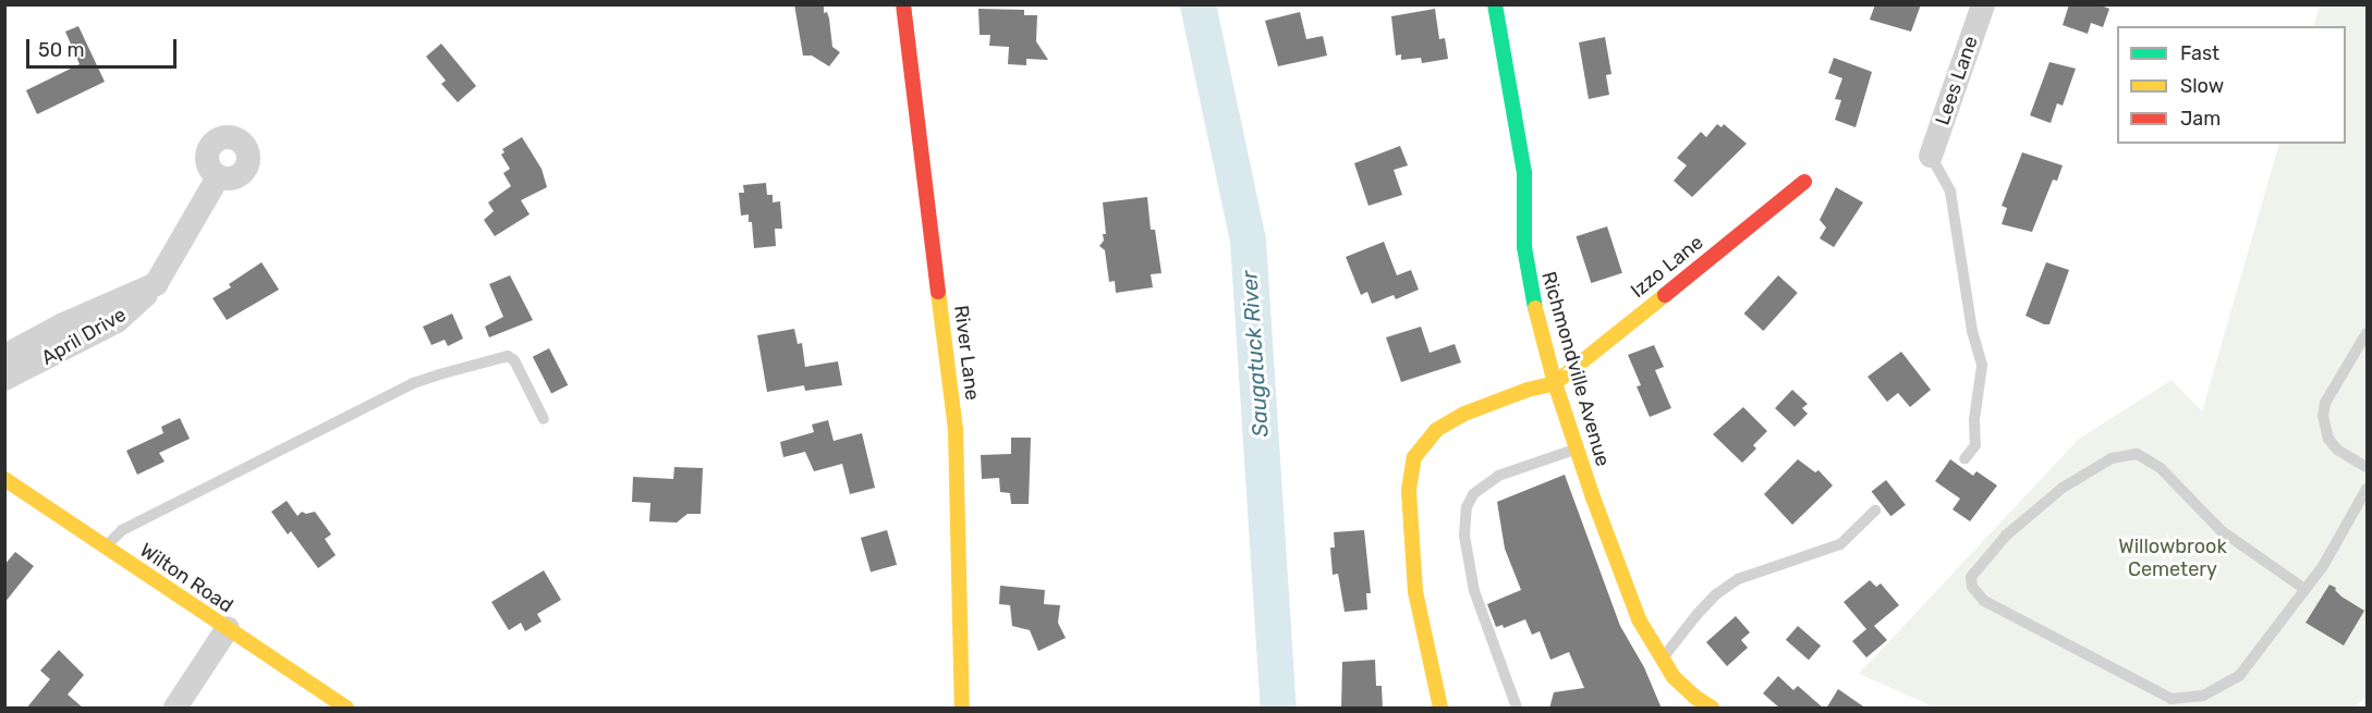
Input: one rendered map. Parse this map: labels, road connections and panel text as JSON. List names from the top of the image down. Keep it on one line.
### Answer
{"streets":{"street":["Lees Lane","Izzo Lane","April Drive","River Lane","Richmondville Avenue","Wilton Road"]},"crossings":[["Izzo Lane","Richmondville Avenue"]],"water":["Saugatuck River"],"parks":["Willowbrook Cemetery"],"legend":["Fast","Slow","Jam"],"scale_bar":"50 m"}
